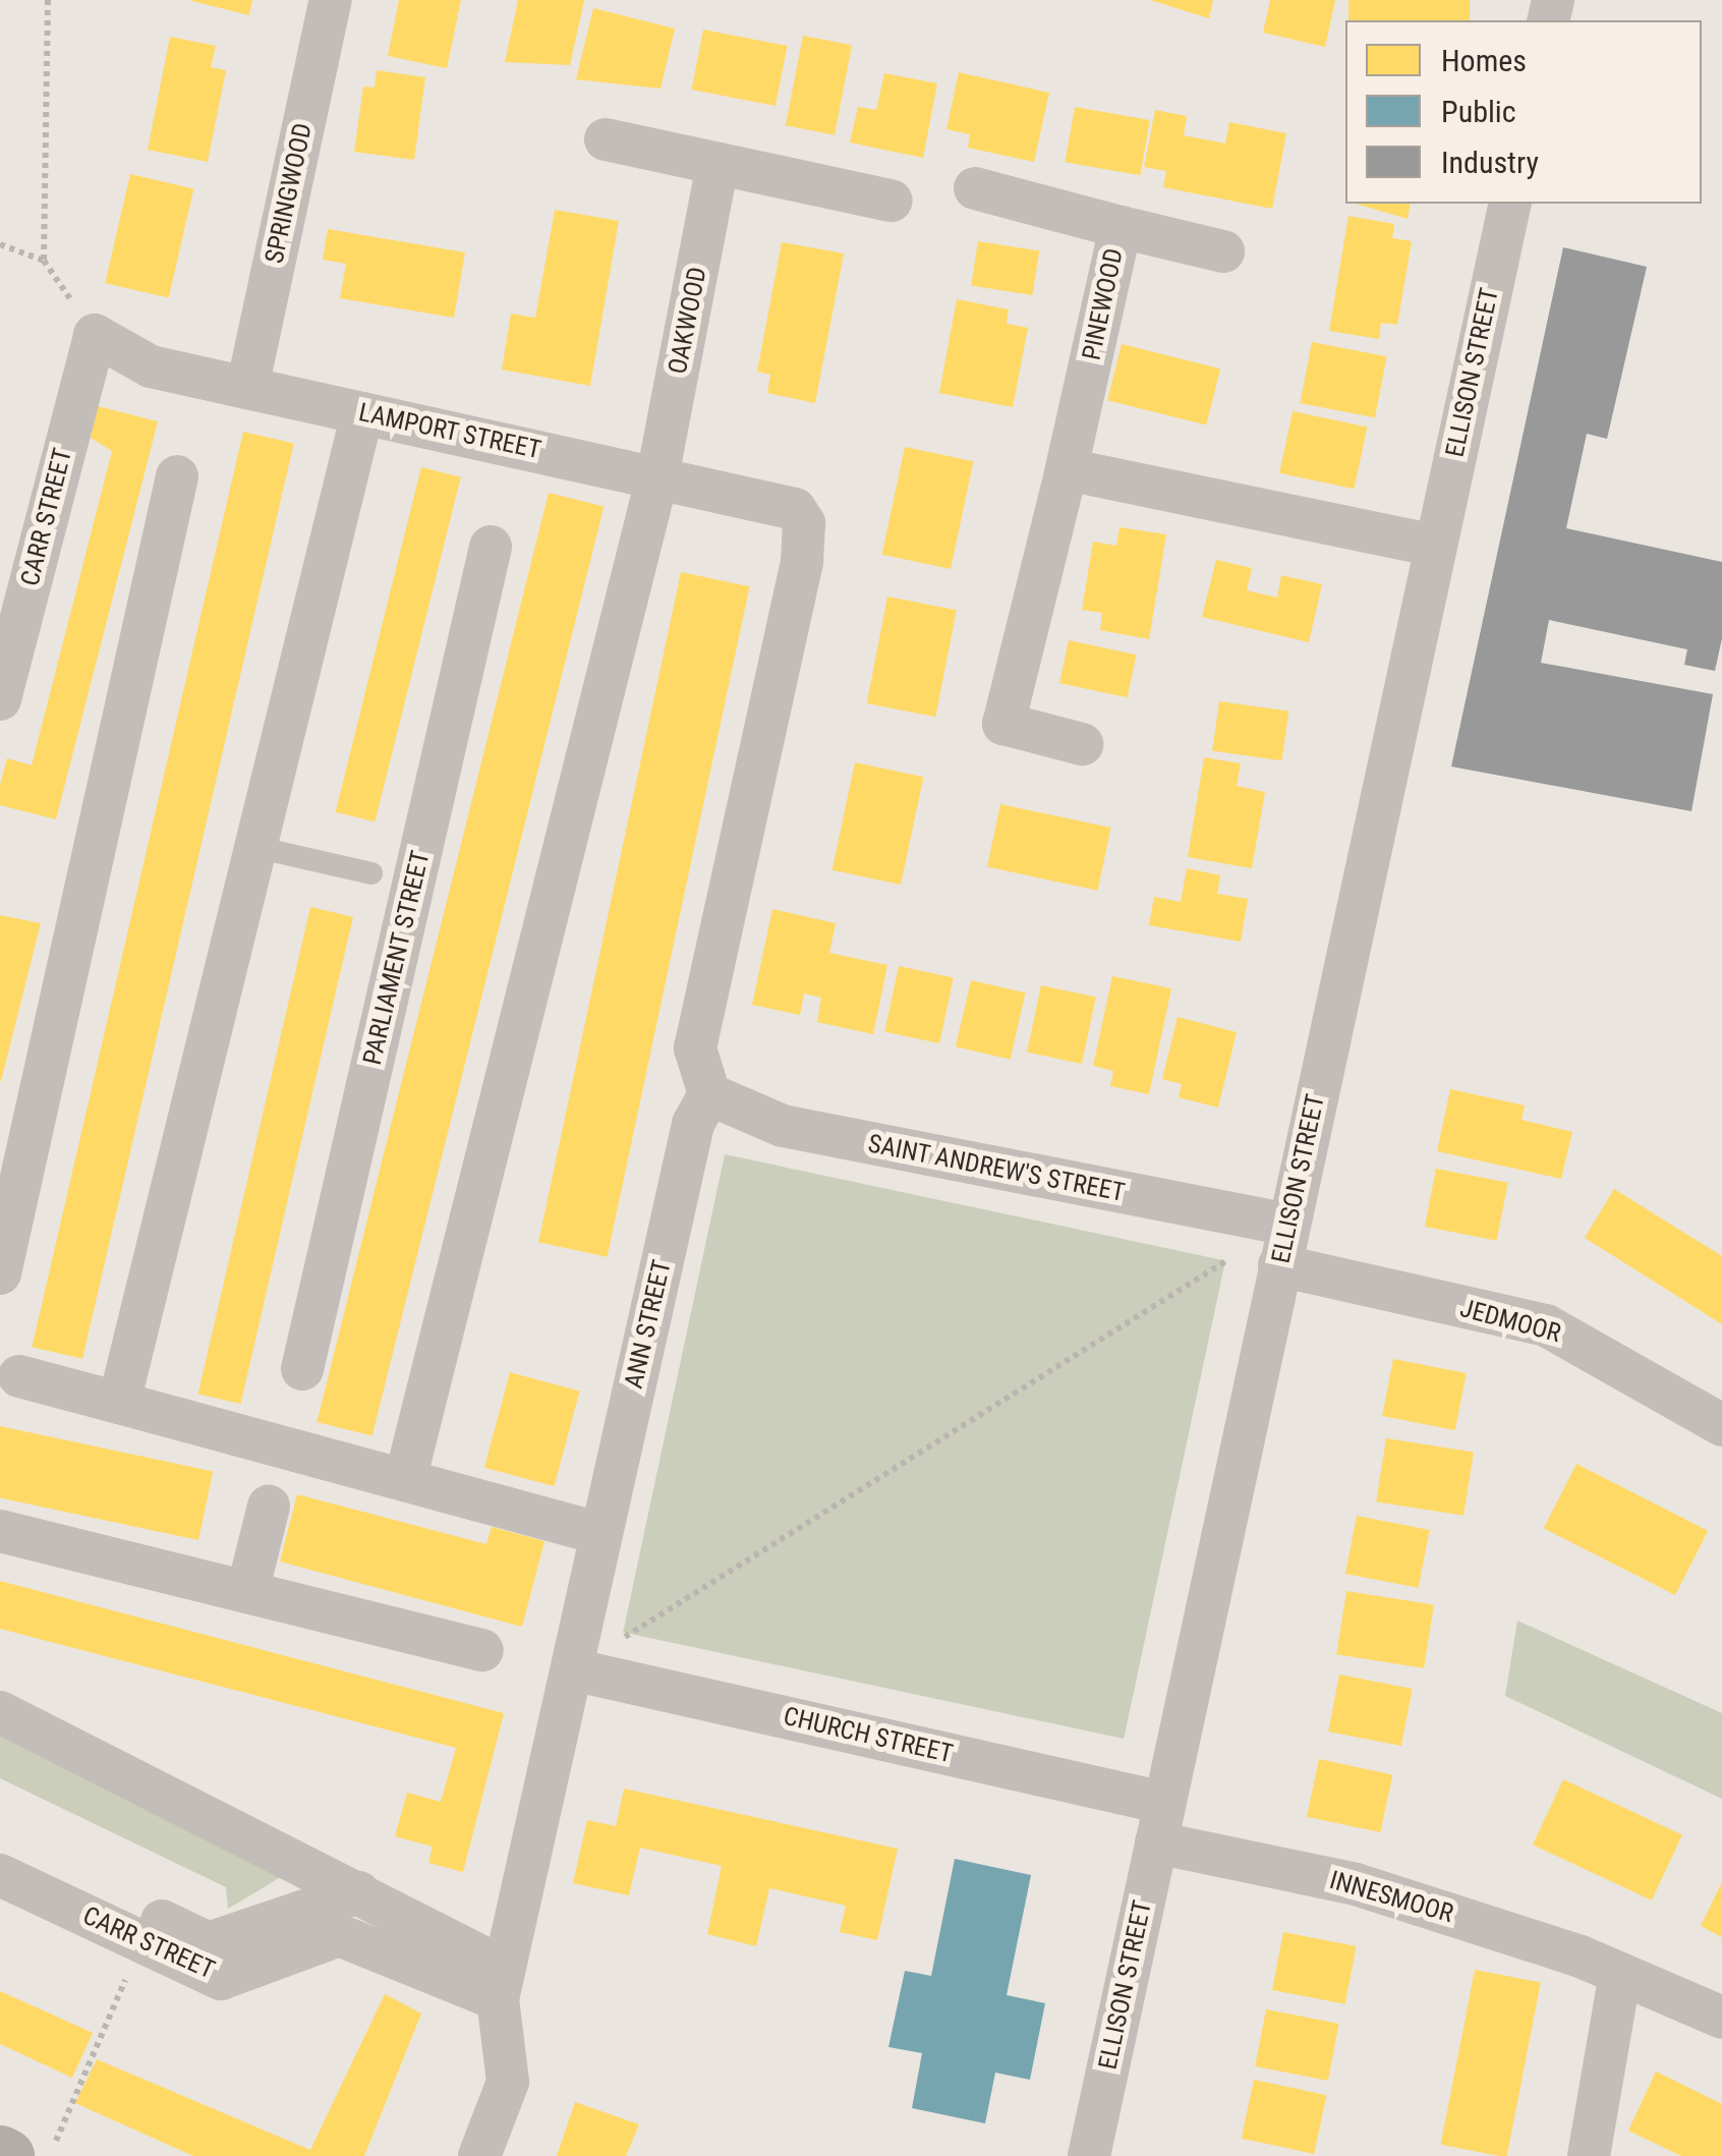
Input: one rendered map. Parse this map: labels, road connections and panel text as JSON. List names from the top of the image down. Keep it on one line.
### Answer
{"streets":{"street":["SPRINGWOOD","PINEWOOD","OAKWOOD","ELLISON STREET","LAMPORT STREET","CARR STREET","PARLIAMENT STREET","SAINT ANDREW'S STREET","JEDMOOR","ANN STREET","CHURCH STREET","INNESMOOR"]},"crossings":[["SPRINGWOOD","LAMPORT STREET"],["OAKWOOD","LAMPORT STREET"],["ELLISON STREET","SAINT ANDREW'S STREET"],["ELLISON STREET","JEDMOOR"],["ELLISON STREET","CHURCH STREET"],["ELLISON STREET","INNESMOOR"],["LAMPORT STREET","CARR STREET"],["LAMPORT STREET","SAINT ANDREW'S STREET"],["LAMPORT STREET","ANN STREET"],["CARR STREET","ANN STREET"],["SAINT ANDREW'S STREET","JEDMOOR"],["SAINT ANDREW'S STREET","ANN STREET"],["ANN STREET","CHURCH STREET"],["CHURCH STREET","INNESMOOR"]],"legend":["Homes","Public","Industry"]}
